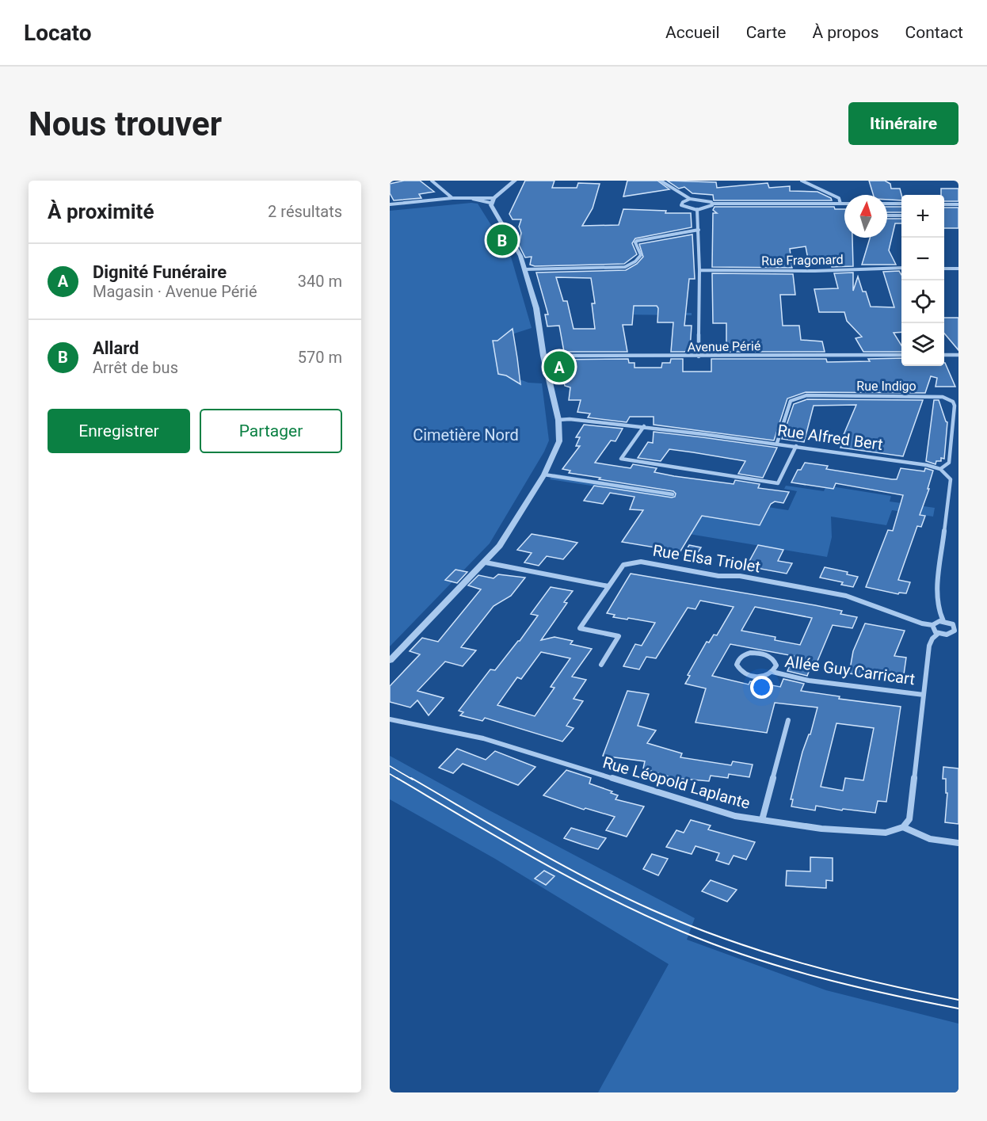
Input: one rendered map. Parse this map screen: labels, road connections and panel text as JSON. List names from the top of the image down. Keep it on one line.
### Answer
{"streets":{"street":["Rue Fragonard","Avenue Périé","Rue Indigo","Rue Alfred Bert","Rue Elsa Triolet","Allée Guy Carricart","Rue Léopold Laplante"]},"crossings":[["Rue Indigo","Rue Alfred Bert"]],"parks":["Cimetière Nord"],"north":"top","page":{"header":"Locato","nav":["Accueil","Carte","À propos","Contact"],"buttons":["Itinéraire",["Enregistrer","Partager"]],"title":"Nous trouver","heading":["À proximité","2 résultats"],"map_buttons":["+","−"],"pins":["B","A"],"list":[{"mark":"A","name":"Dignité Funéraire","note":"Magasin · Avenue Périé","value":"340 m"},{"mark":"B","name":"Allard","note":"Arrêt de bus","value":"570 m"}]}}
